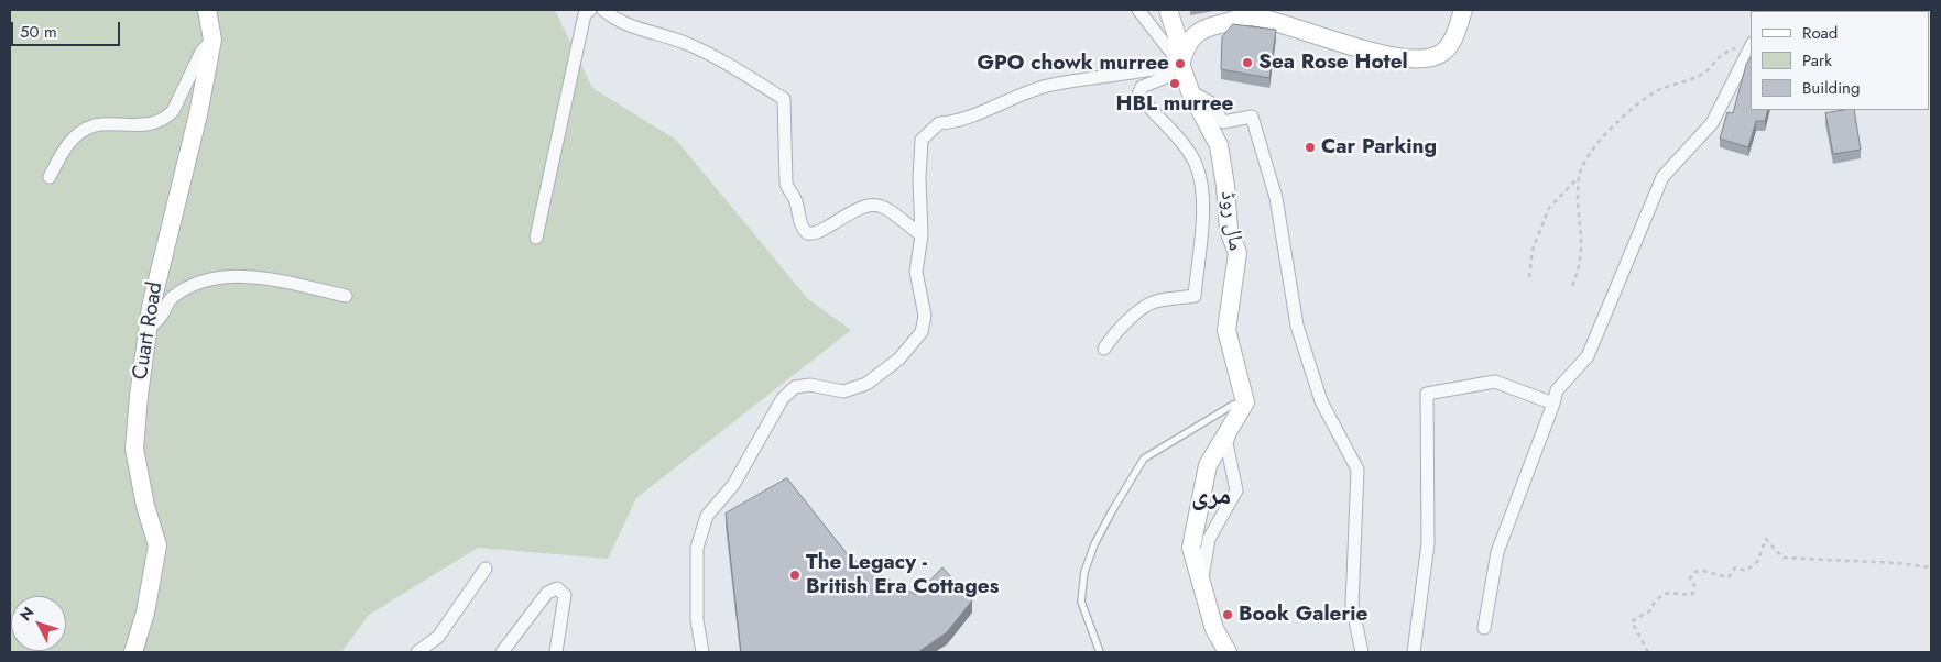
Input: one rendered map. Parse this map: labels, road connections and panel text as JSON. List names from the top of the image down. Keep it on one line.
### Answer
{"streets":{"main road":["مال روڈ","Cuart Road"]},"districts":["مری"],"places":["Sea Rose Hotel","GPO chowk murree","HBL murree","Car Parking","The Legacy - British Era Cottages","Book Galerie"],"legend":["Road","Park","Building"],"scale_bar":"50 m","north":"top left"}
